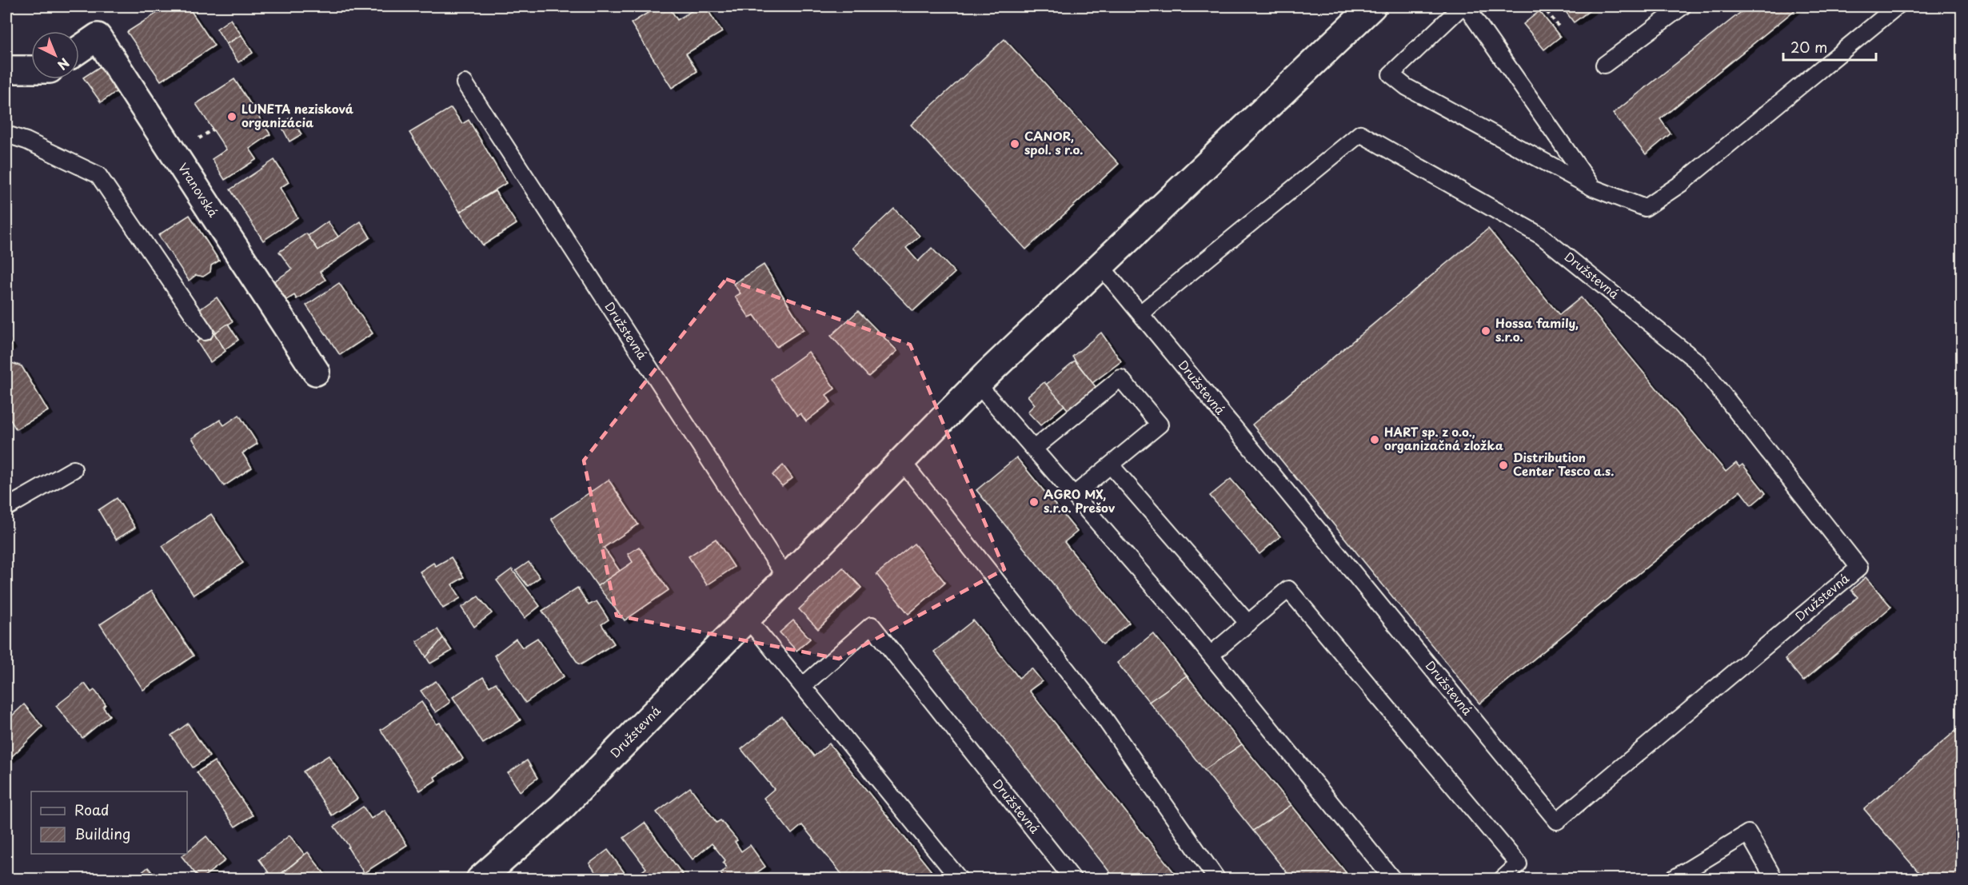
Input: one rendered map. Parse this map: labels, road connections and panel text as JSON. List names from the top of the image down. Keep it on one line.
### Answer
{"streets":{"street":["Vranovská","Družstevná"]},"places":["LUNETA nezisková organizácia","CANOR, spol. s r.o.","Hossa family, s.r.o.","HART sp. z o.o., organizačná zložka","Distribution Center Tesco a.s.","AGRO MX, s.r.o. Prešov"],"legend":["Road","Building"],"scale_bar":"20 m","north":"bottom right"}
